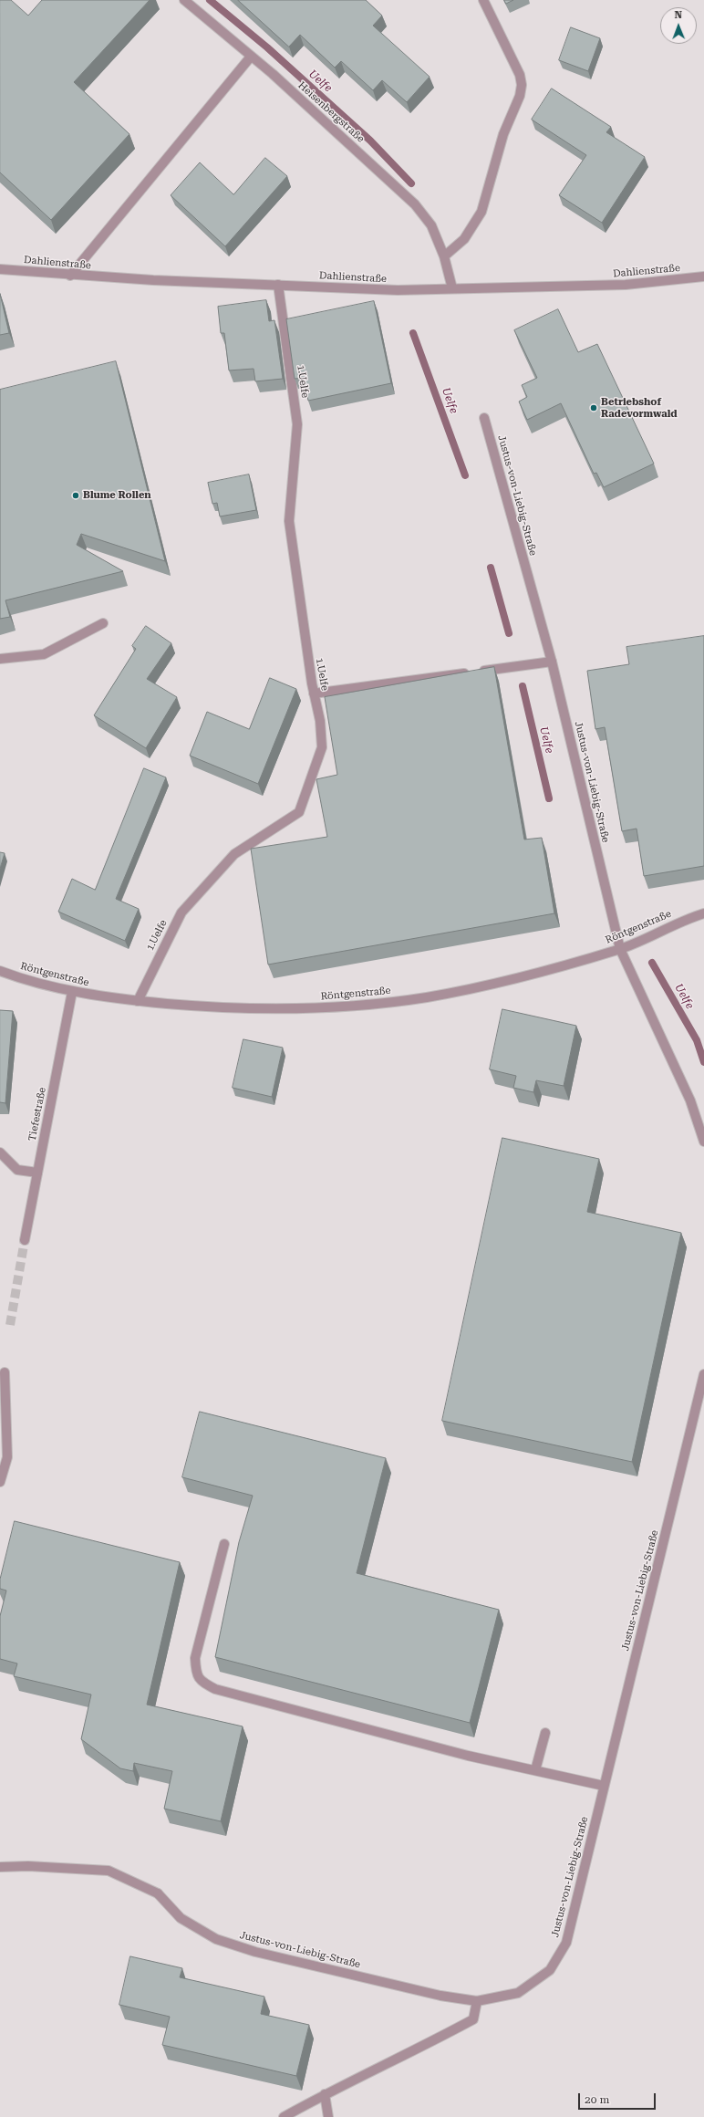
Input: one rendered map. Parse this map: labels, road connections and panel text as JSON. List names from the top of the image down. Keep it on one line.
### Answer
{"streets":{"street":["Heisenbergstraße","Dahlienstraße","1.Uelfe","Justus-von-Liebig-Straße","Röntgenstraße","Tiefestraße"]},"crossings":[["Heisenbergstraße","Dahlienstraße"],["Dahlienstraße","1.Uelfe"],["1.Uelfe","Röntgenstraße"],["Justus-von-Liebig-Straße","Röntgenstraße"],["Röntgenstraße","Tiefestraße"]],"water":["Uelfe"],"places":["Betriebshof Radevormwald","Blume Rollen"],"scale_bar":"20 m","north":"top"}
